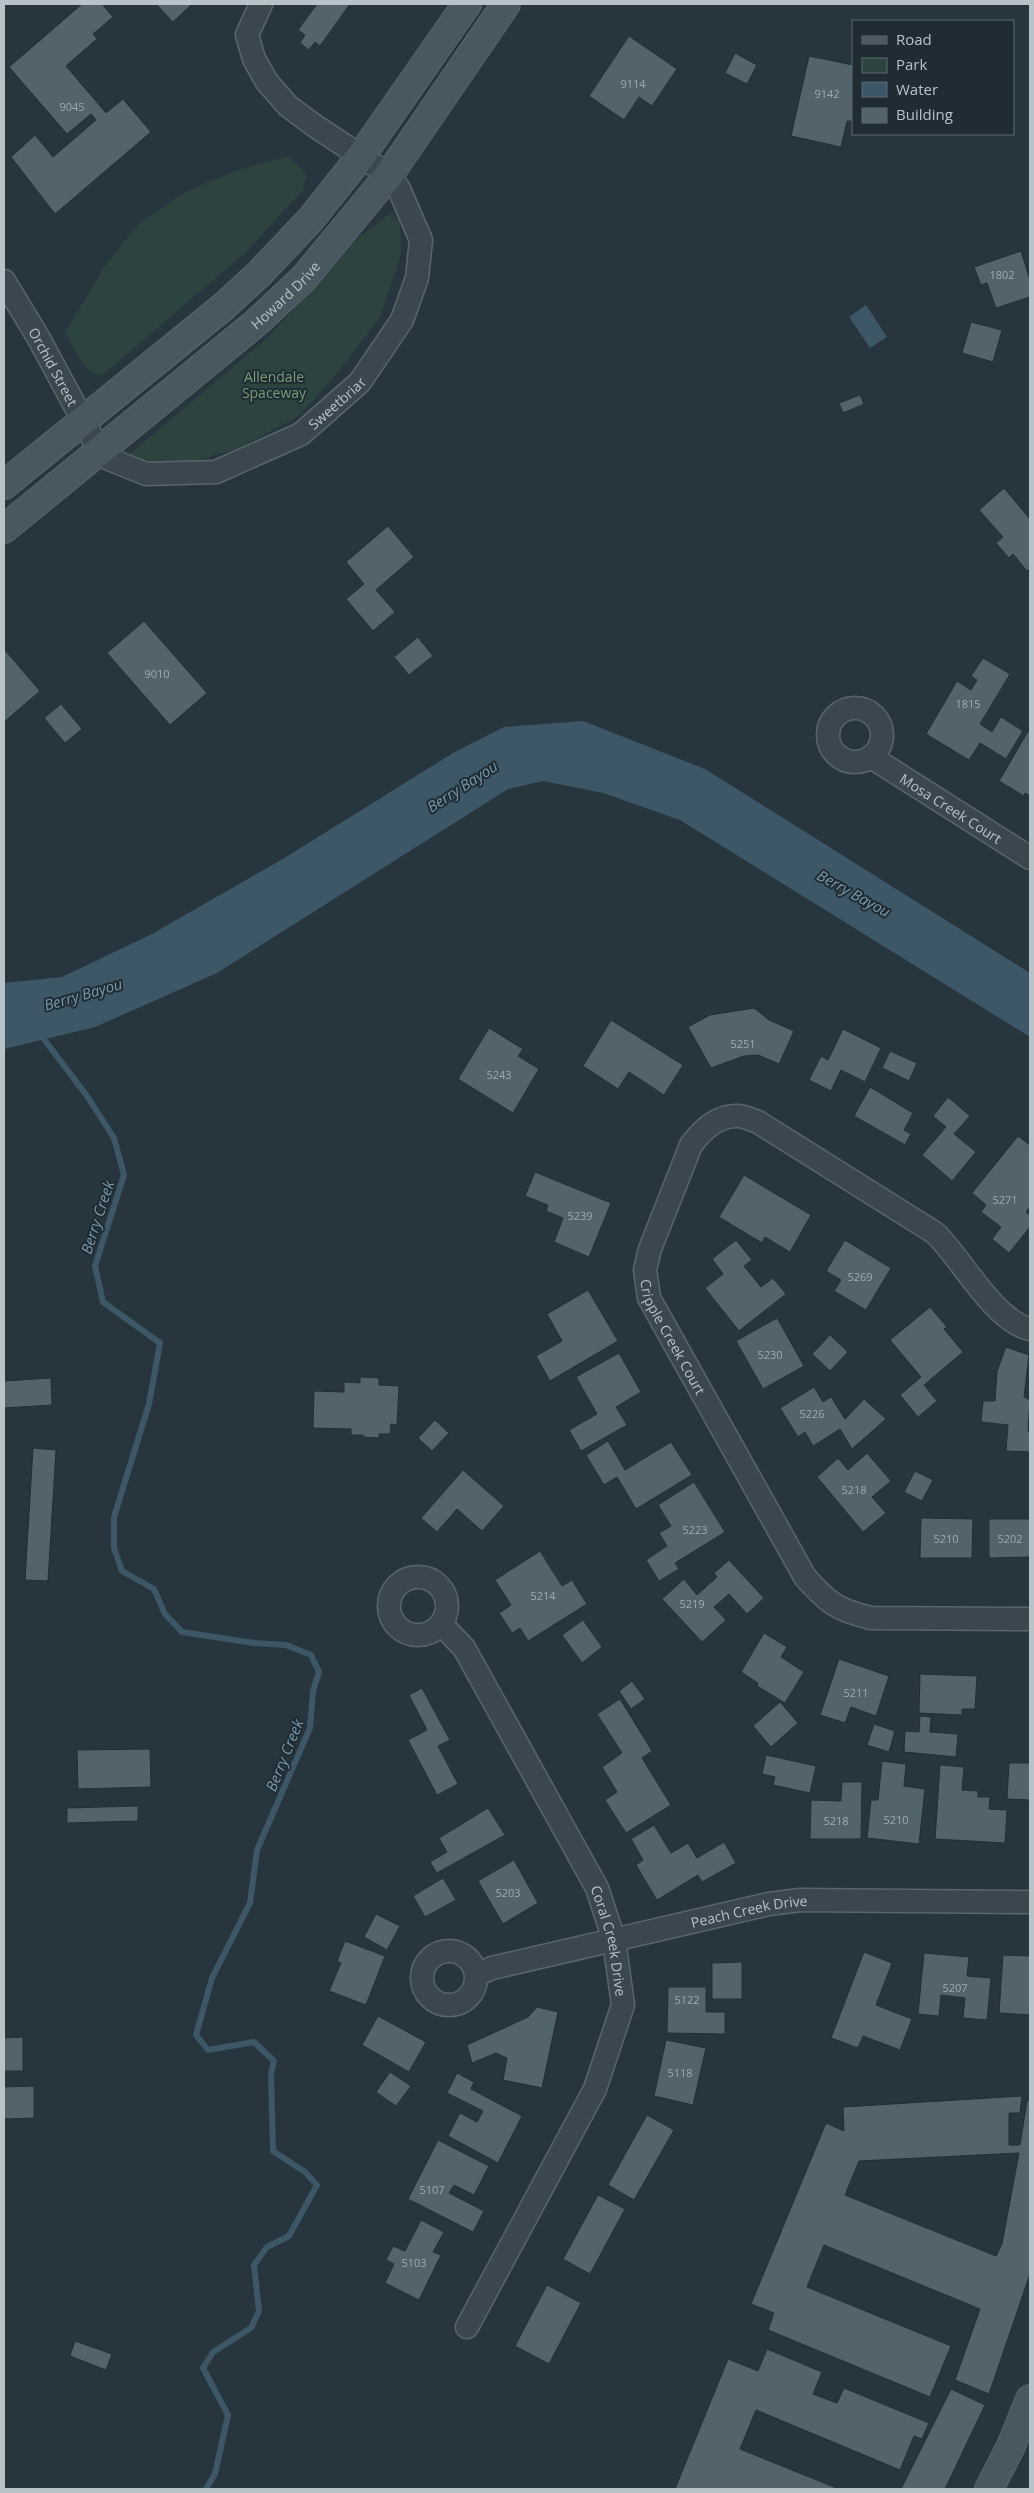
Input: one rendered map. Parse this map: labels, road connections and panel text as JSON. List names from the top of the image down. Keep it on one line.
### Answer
{"streets":{"main road":["Howard Drive"],"street":["Orchid Street","Sweetbriar","Mosa Creek Court","Cripple Creek Court","Peach Creek Drive","Coral Creek Drive"]},"crossings":[["Howard Drive","Orchid Street"],["Howard Drive","Sweetbriar"],["Orchid Street","Sweetbriar"],["Peach Creek Drive","Coral Creek Drive"]],"water":["Berry Bayou","Berry Creek"],"parks":["Allendale Spaceway"],"house_numbers":["9114","9142","9045","1802","9010","1815","5251","5243","5271","5239","5269","5230","5226","5218","5223","5210","5202","5214","5219","5211","5210","5218","5203","5207","5122","5118","5107","5103"],"legend":["Road","Park","Water","Building"]}
